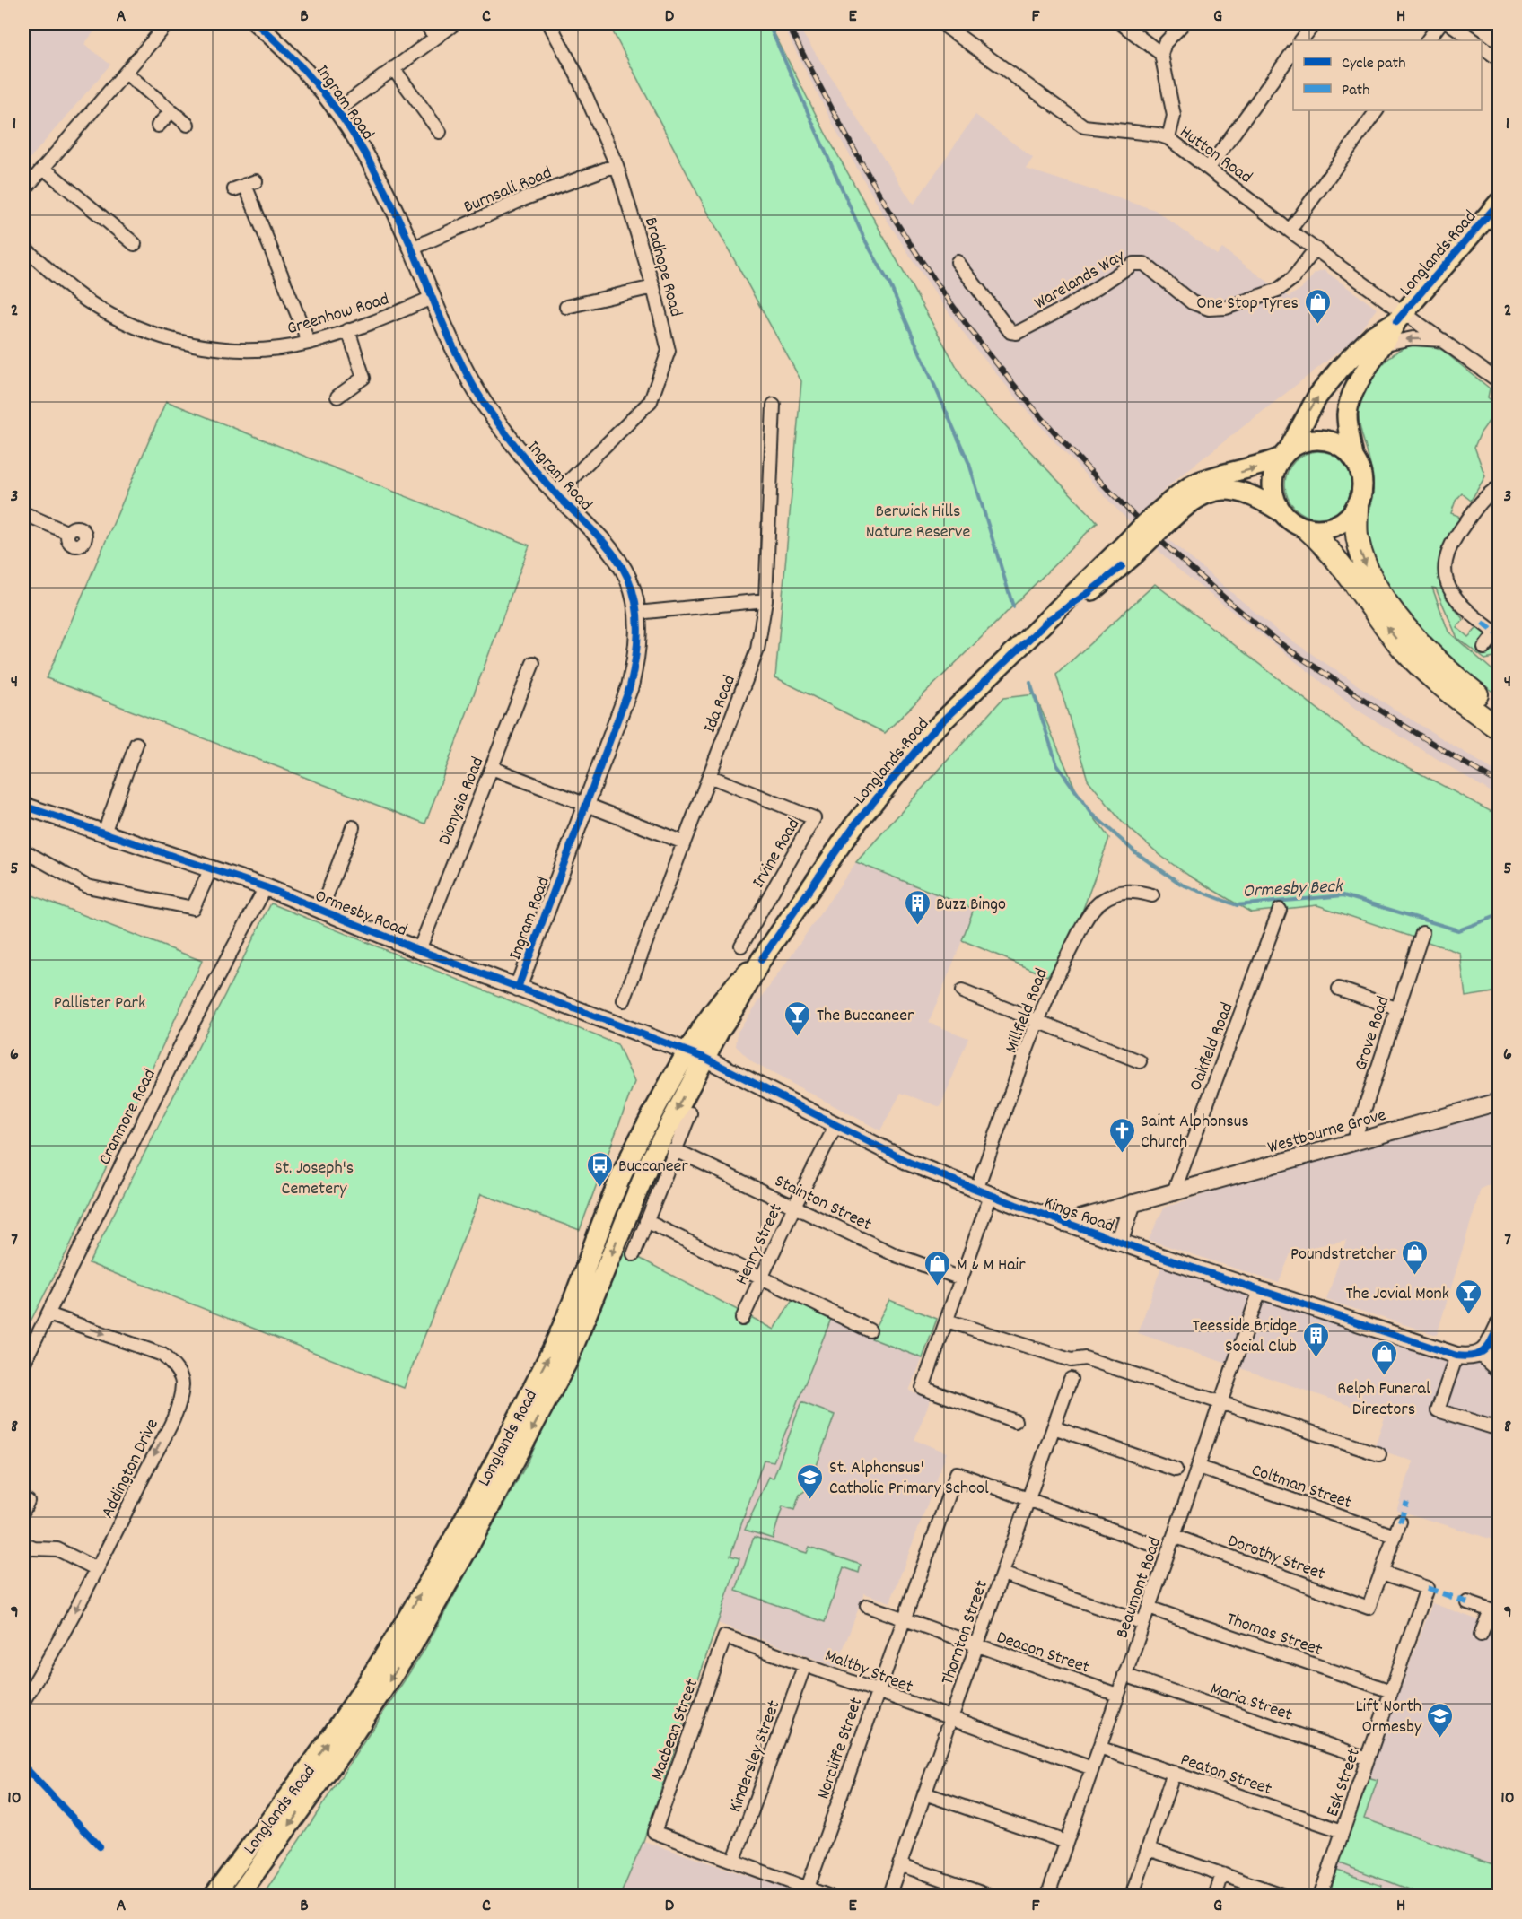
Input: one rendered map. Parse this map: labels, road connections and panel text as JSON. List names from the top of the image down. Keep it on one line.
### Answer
{"streets":{"main road":["Longlands Road"],"street":["Ingram Road","Hutton Road","Burnsall Road","Bradhope Road","Warelands Way","Greenhow Road","Ida Road","Dionysia Road","Irvine Road","Ormesby Road","Millfield Road","Grove Road","Oakfield Road","Cranmore Road","Westbourne Grove","Stainton Street","Kings Road","Henry Street","Addington Drive","Coltman Street","Dorothy Street","Beaumont Road","Thornton Street","Thomas Street","Deacon Street","Maltby Street","Maria Street","Macbean Street","Norcliffe Street","Kindersley Street","Peaton Street","Esk Street"]},"crossings":[["Ingram Road","Burnsall Road"],["Ingram Road","Bradhope Road"],["Ingram Road","Greenhow Road"],["Ingram Road","Ormesby Road"],["Hutton Road","Longlands Road"],["Hutton Road","Warelands Way"],["Burnsall Road","Bradhope Road"],["Longlands Road","Ormesby Road"],["Longlands Road","Kings Road"],["Ida Road","Irvine Road"],["Dionysia Road","Ormesby Road"],["Ormesby Road","Cranmore Road"],["Ormesby Road","Kings Road"],["Millfield Road","Stainton Street"],["Millfield Road","Kings Road"],["Grove Road","Westbourne Grove"],["Oakfield Road","Westbourne Grove"],["Cranmore Road","Addington Drive"],["Westbourne Grove","Kings Road"],["Stainton Street","Henry Street"],["Kings Road","Henry Street"],["Kings Road","Beaumont Road"],["Coltman Street","Beaumont Road"],["Dorothy Street","Beaumont Road"],["Dorothy Street","Esk Street"],["Beaumont Road","Thomas Street"],["Beaumont Road","Deacon Street"],["Beaumont Road","Maltby Street"],["Beaumont Road","Maria Street"],["Beaumont Road","Peaton Street"],["Thornton Street","Deacon Street"],["Thornton Street","Maltby Street"],["Thornton Street","Norcliffe Street"],["Thomas Street","Esk Street"],["Deacon Street","Norcliffe Street"],["Maltby Street","Macbean Street"],["Maltby Street","Norcliffe Street"],["Maltby Street","Kindersley Street"],["Maria Street","Esk Street"],["Macbean Street","Kindersley Street"],["Peaton Street","Esk Street"]],"water":["Ormesby Beck"],"parks":["Berwick Hills Nature Reserve","Pallister Park","St. Joseph's Cemetery"],"places":{"shop":["One Stop Tyres","Poundstretcher","M & M Hair","Relph Funeral Directors"],"building":["Buzz Bingo","Teesside Bridge Social Club"],"bar":["The Buccaneer","The Jovial Monk"],"church":["Saint Alphonsus Church"],"bus stop":["Buccaneer"],"school or university":["St. Alphonsus' Catholic Primary School","Lift North Ormesby"]},"legend":["Cycle path","Path"],"grid":{"columns":["A","B","C","D","E","F","G","H"],"rows":["1","2","3","4","5","6","7","8","9","10"]}}
